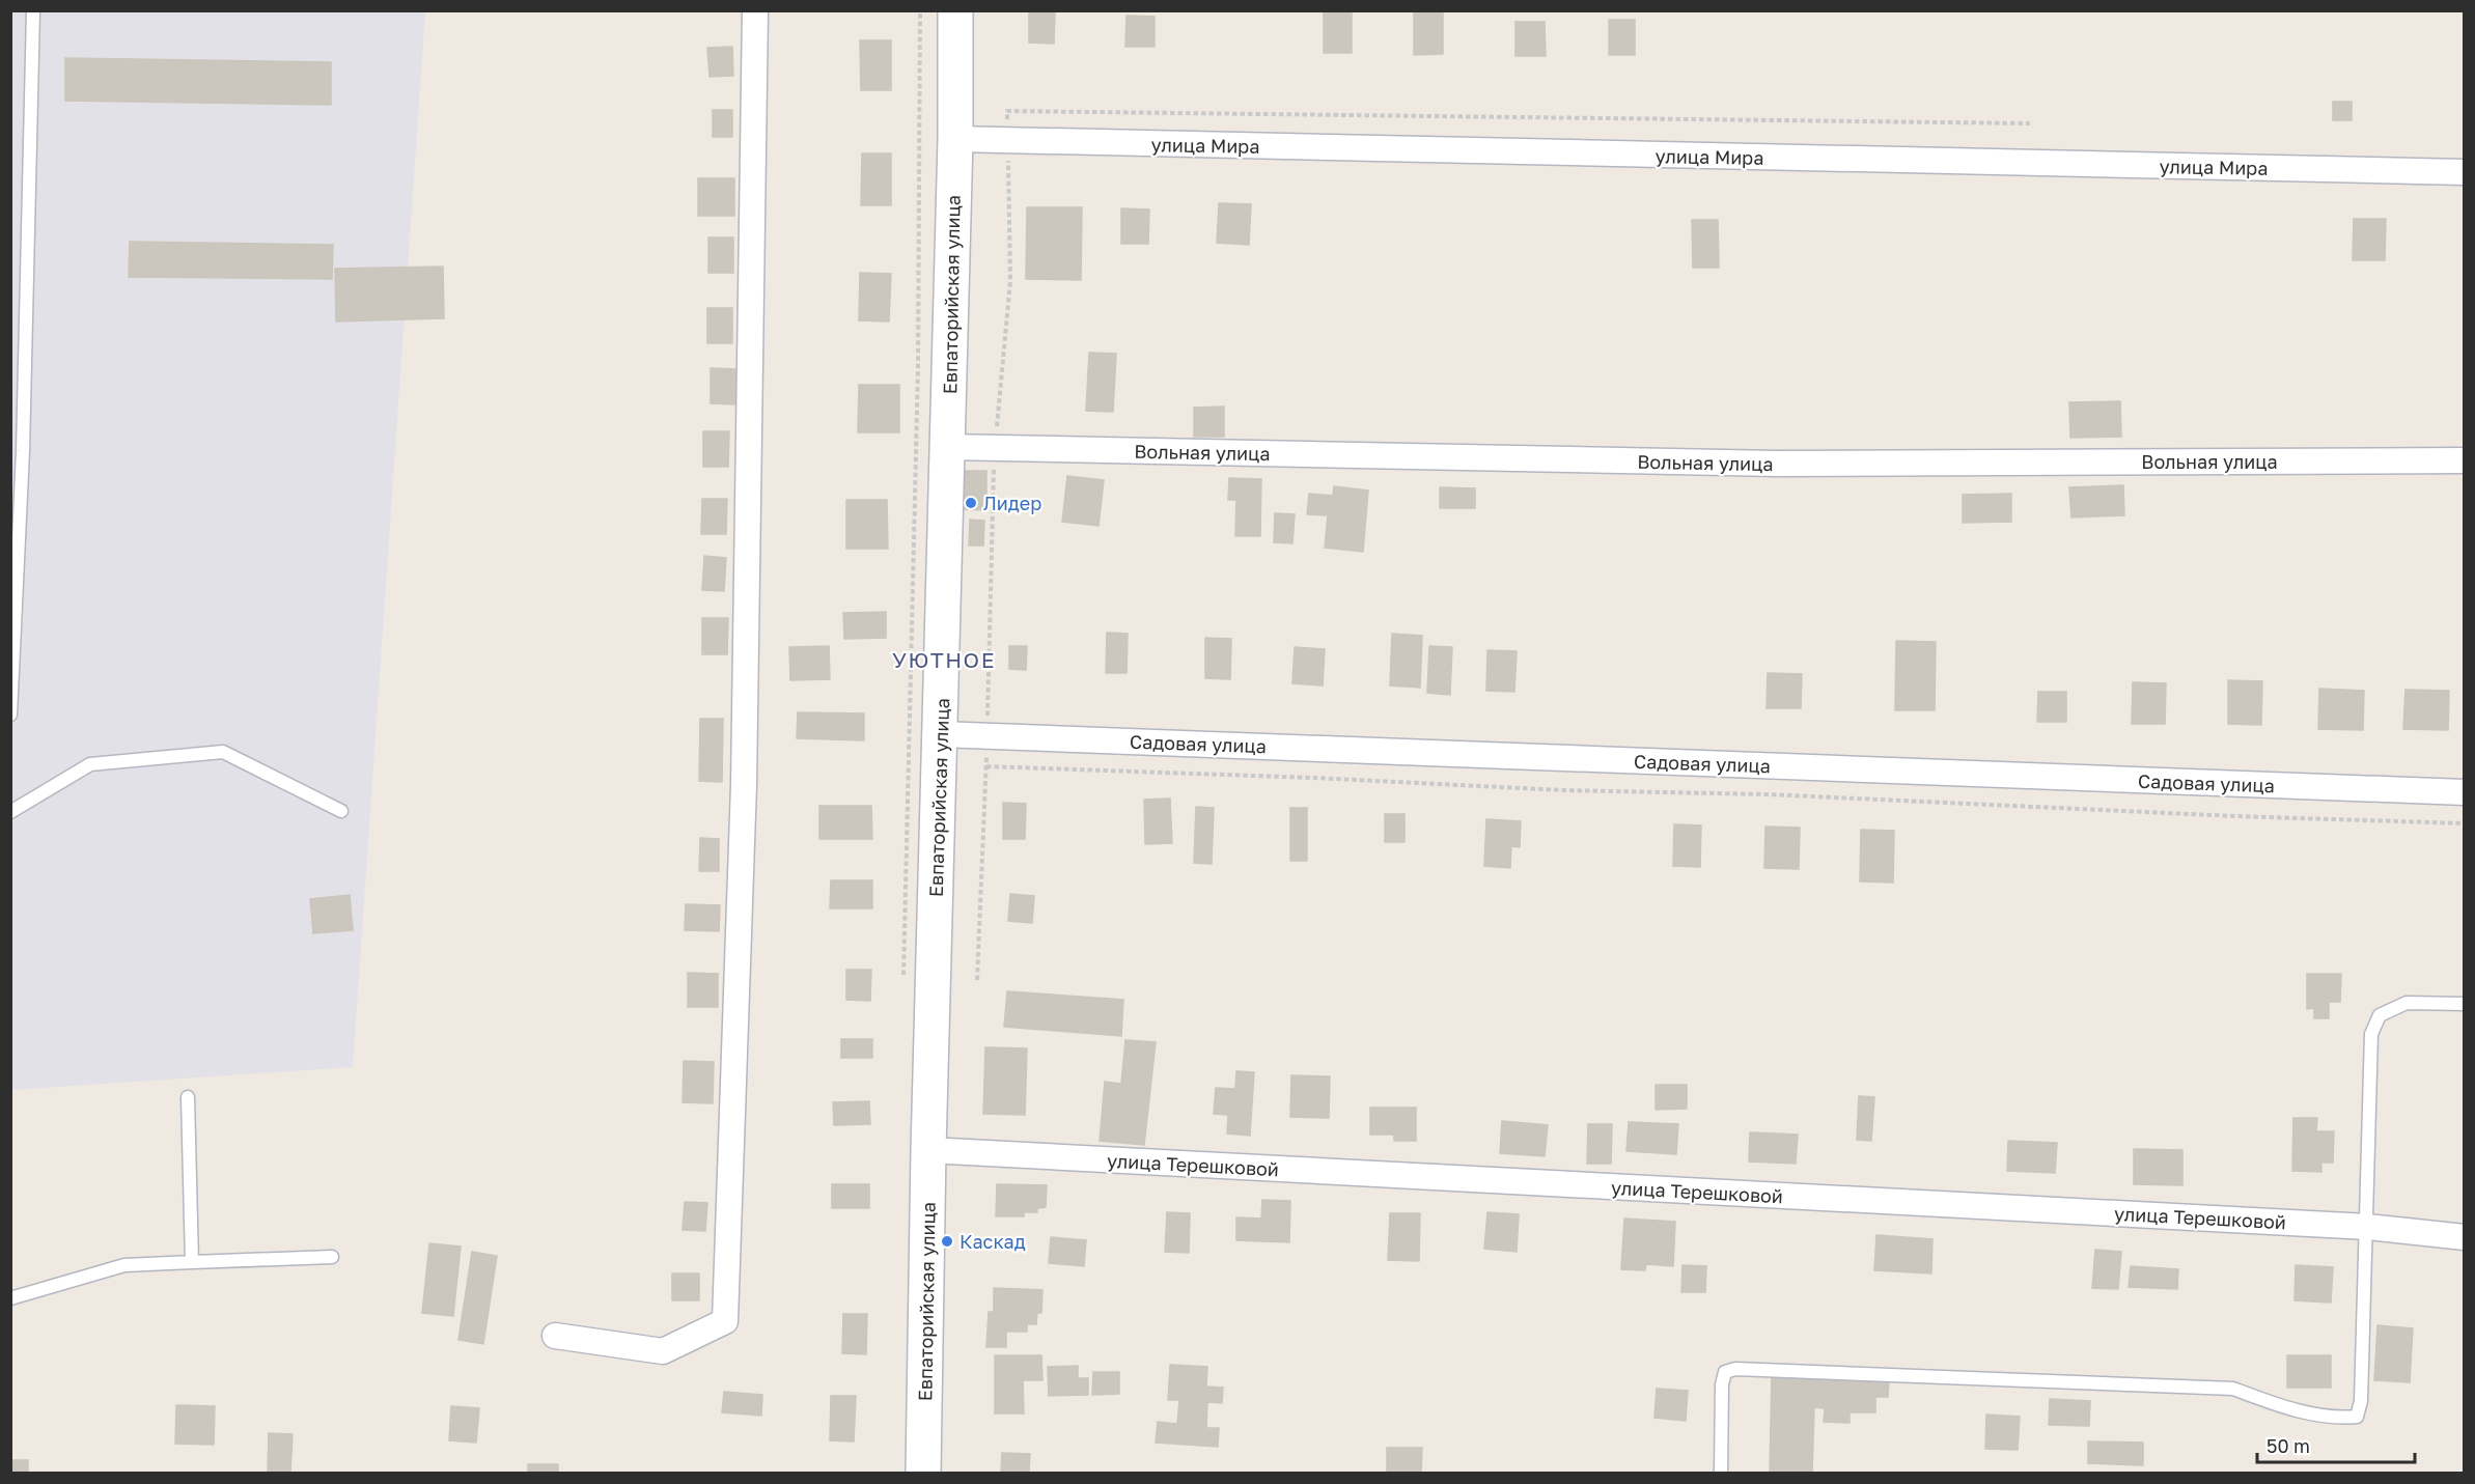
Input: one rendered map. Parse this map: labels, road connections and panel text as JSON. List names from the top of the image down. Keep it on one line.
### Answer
{"streets":{"main road":["Евпаторийская улица"],"street":["улица Мира","Вольная улица","Садовая улица","улица Терешковой"]},"crossings":[["улица Мира","Евпаторийская улица"],["Евпаторийская улица","Вольная улица"],["Евпаторийская улица","Садовая улица"],["Евпаторийская улица","улица Терешковой"]],"districts":["УЮТНОЕ"],"places":["Лидер","Каскад"],"scale_bar":"50 m"}
